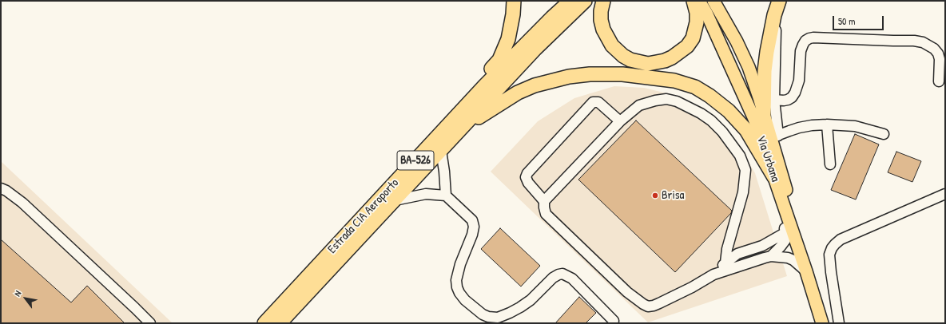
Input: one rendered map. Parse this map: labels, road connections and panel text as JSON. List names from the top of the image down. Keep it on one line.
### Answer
{"streets":{"highway":["BA-526","Estrada CIA Aeroporto"],"main road":["Via Urbana"]},"places":["Brisa"],"scale_bar":"50 m","north":"top left"}
